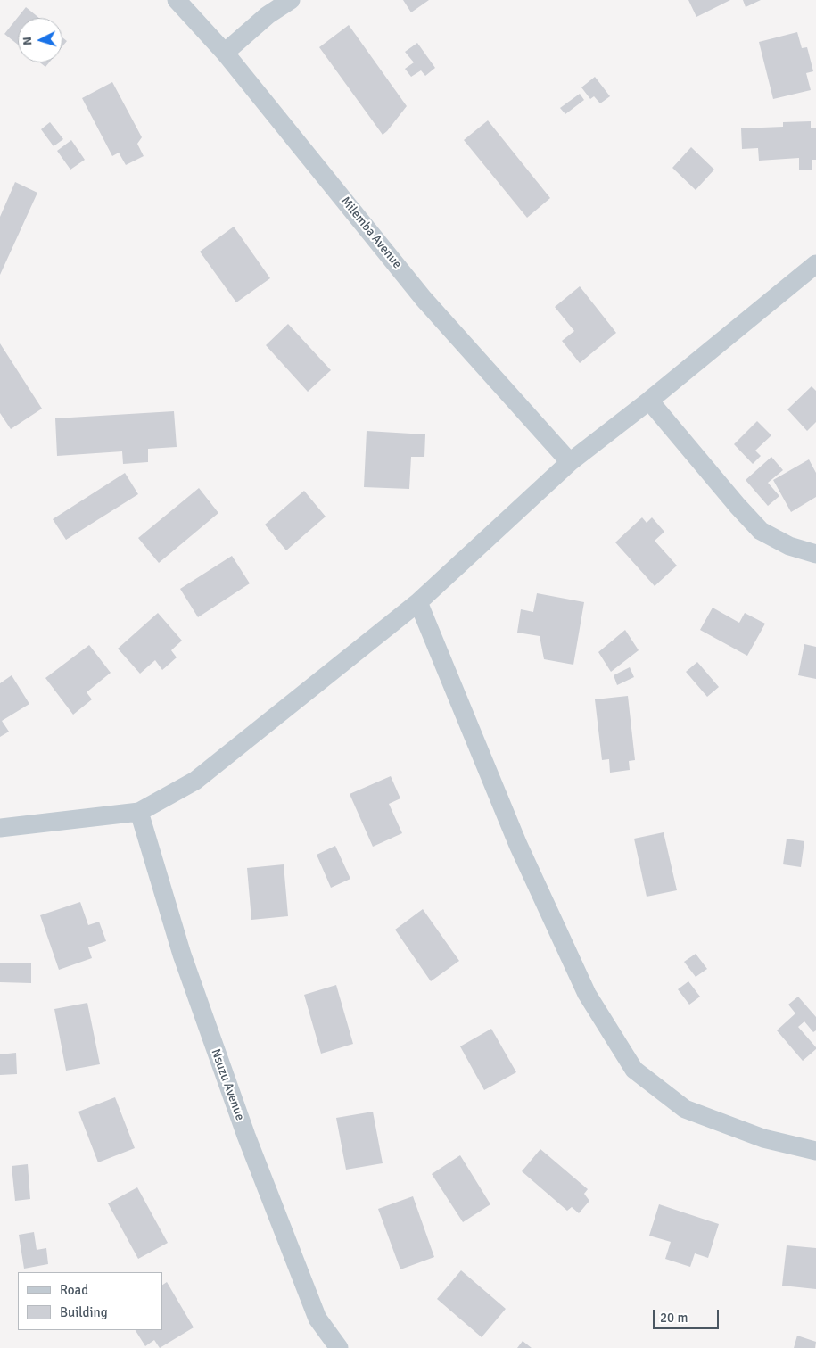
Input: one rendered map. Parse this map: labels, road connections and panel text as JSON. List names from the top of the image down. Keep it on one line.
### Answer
{"streets":{"street":["Milemba Avenue","Nsuzu Avenue"]},"legend":["Road","Building"],"scale_bar":"20 m","north":"left"}
